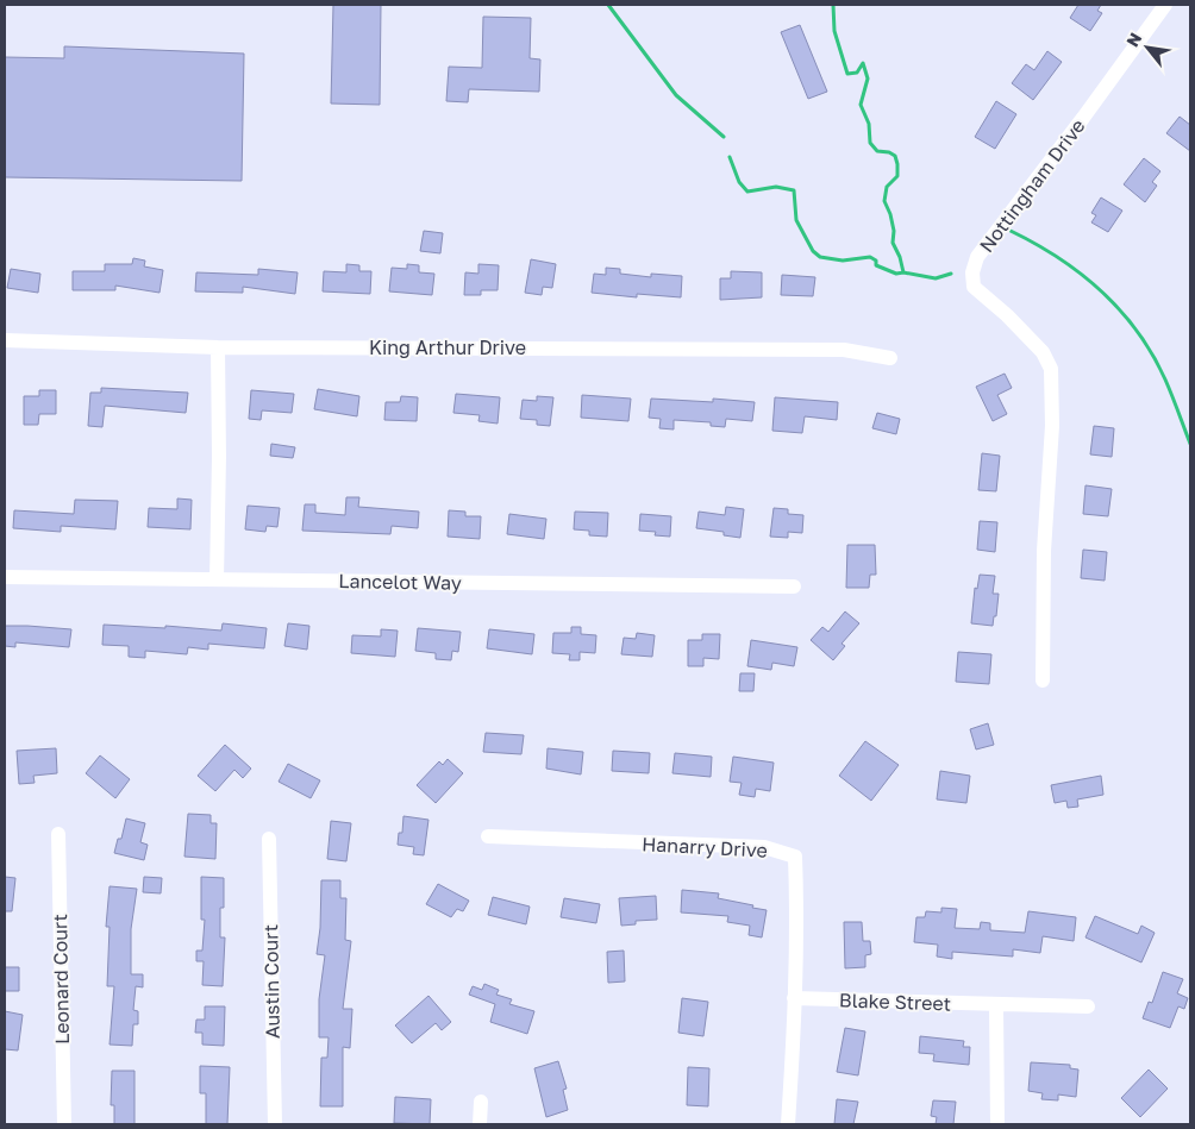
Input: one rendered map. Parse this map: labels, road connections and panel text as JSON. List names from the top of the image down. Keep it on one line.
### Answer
{"streets":{"street":["Nottingham Drive","King Arthur Drive","Lancelot Way","Hanarry Drive","Leonard Court","Austin Court","Blake Street"]},"crossings":[["Hanarry Drive","Blake Street"]],"north":"top left"}
